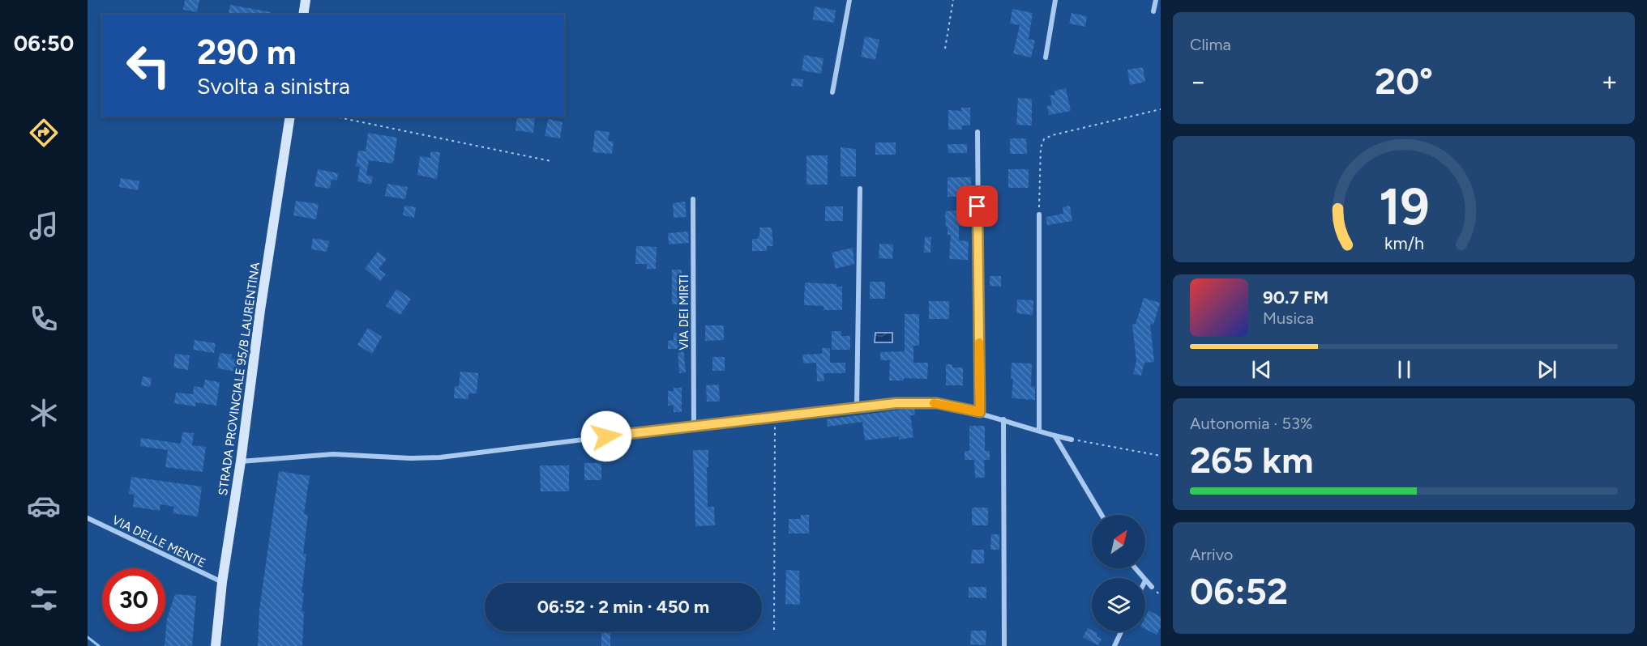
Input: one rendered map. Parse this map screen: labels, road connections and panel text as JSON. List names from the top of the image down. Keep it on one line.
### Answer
{"streets":{"main road":["STRADA PROVINCIALE 95/B LAURENTINA"],"street":["VIA DEI MIRTI","VIA DELLE MENTE"]},"crossings":[["STRADA PROVINCIALE 95/B LAURENTINA","VIA DELLE MENTE"]],"north":"top right","page":{"tabs":"06:50","tile":["Clima",["Autonomia · 53%","265 km"],["Arrivo","06:52"]],"turn":["290 m","Svolta a sinistra"],"heat":["−","20°","+"],"song":["90.7 FM","Musica"],"limit":"30","trip":"06:52 · 2 min · 450 m","gauge":["19","km/h"]}}
